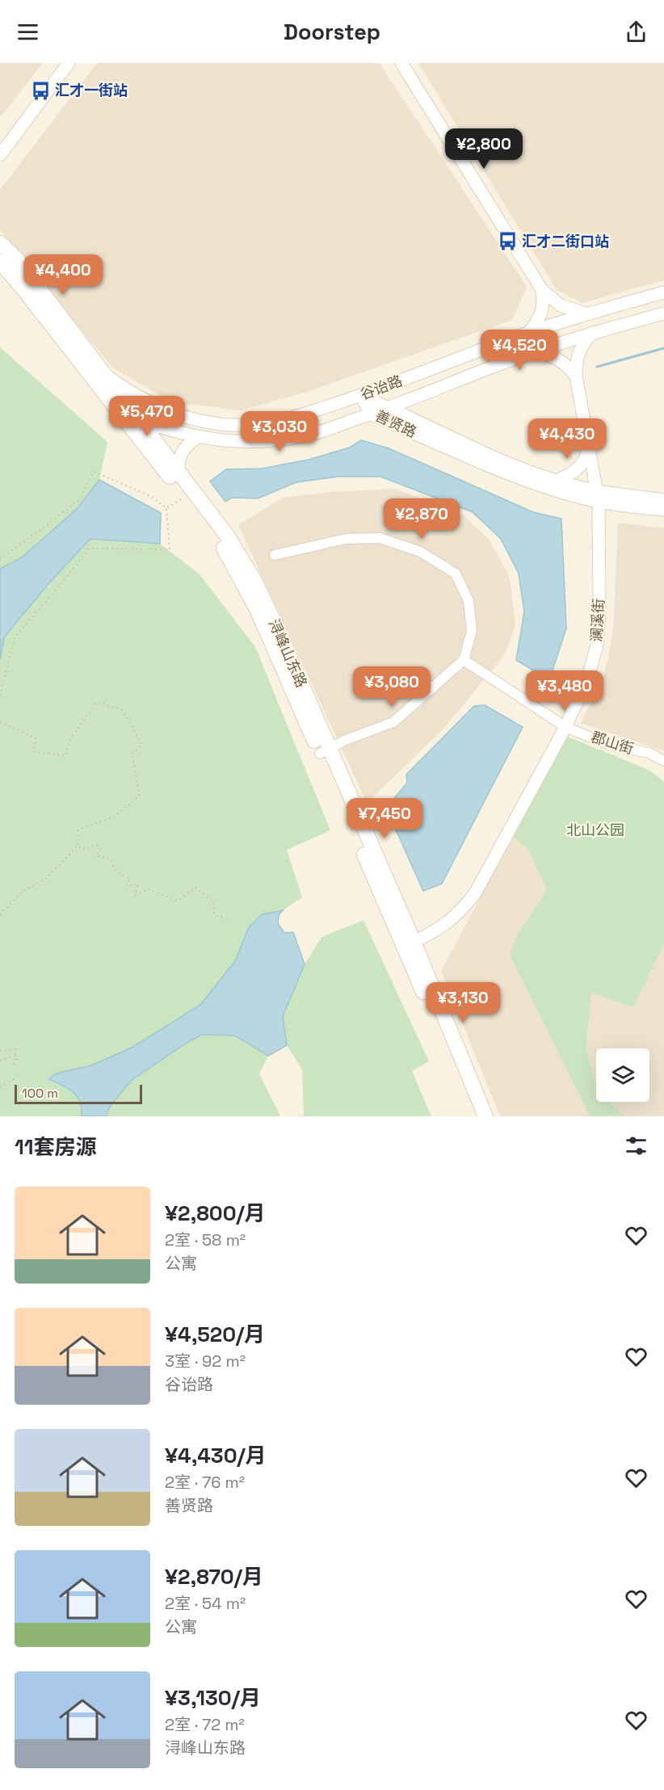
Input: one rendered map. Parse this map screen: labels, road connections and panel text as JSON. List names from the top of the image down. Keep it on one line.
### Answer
{"streets":{"main road":["浔峰山东路"],"street":["谷诒路","善贤路","澜溪街","郡山街"]},"crossings":[["谷诒路","善贤路"],["谷诒路","澜溪街"],["谷诒路","浔峰山东路"],["善贤路","澜溪街"],["澜溪街","浔峰山东路"],["澜溪街","郡山街"]],"parks":["北山公园"],"places":{"bus stop":["汇才一街站","汇才二街口站"]},"scale_bar":"100 m","page":{"header":"Doorstep","price":["¥2,800","¥4,400","¥4,520","¥5,470","¥3,030","¥4,430","¥2,870","¥3,080","¥3,480","¥7,450","¥3,130"],"scale":"100 m","heading":"11套房源","list":[{"name":"¥2,800/月","note":"2室 · 58 m² · 公寓"},{"name":"¥4,520/月","note":"3室 · 92 m² · 谷诒路"},{"name":"¥4,430/月","note":"2室 · 76 m² · 善贤路"},{"name":"¥2,870/月","note":"2室 · 54 m² · 公寓"},{"name":"¥3,130/月","note":"2室 · 72 m² · 浔峰山东路"}]}}
